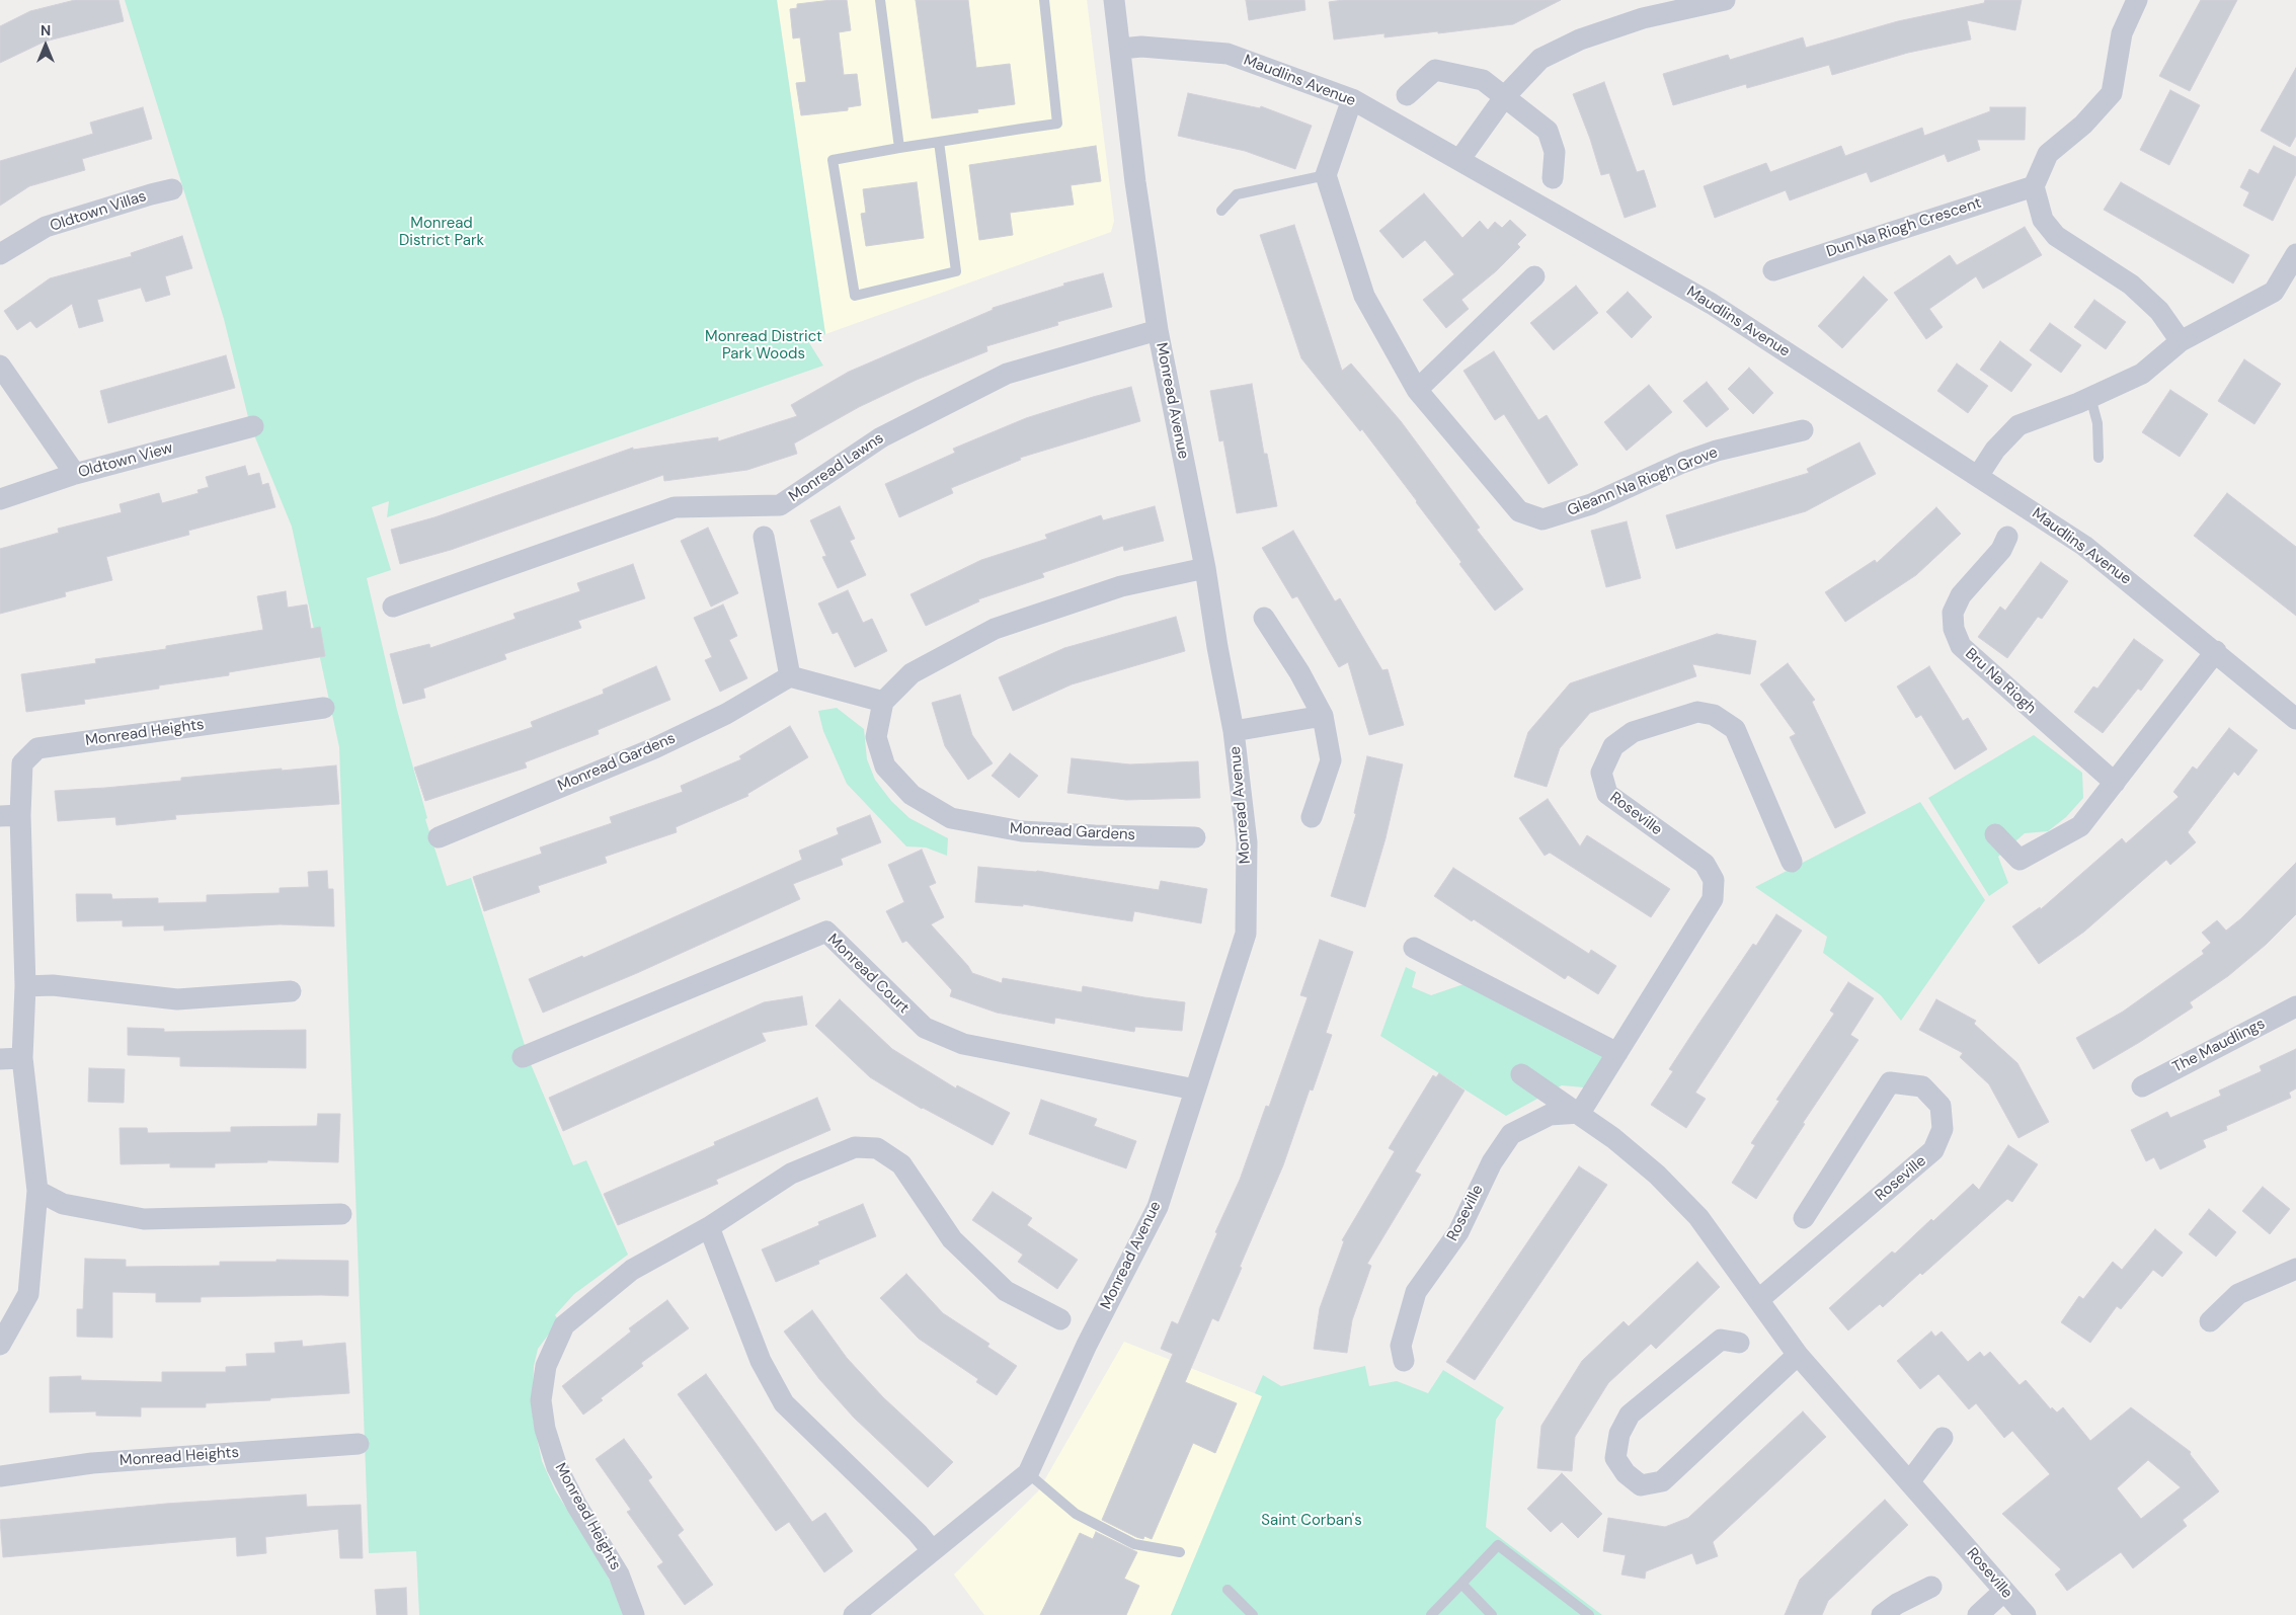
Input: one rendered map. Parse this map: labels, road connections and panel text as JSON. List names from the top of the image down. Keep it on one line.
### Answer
{"streets":{"street":["Maudlins Avenue","Oldtown Villas","Dun Na Riogh Crescent","Monread Avenue","Oldtown View","Monread Lawns","Gleann Na Riogh Grove","Bru Na Riogh","Monread Heights","Monread Gardens","Roseville","Monread Court","The Maudlings"]},"crossings":[["Maudlins Avenue","Monread Avenue"],["Monread Avenue","Monread Lawns"],["Monread Avenue","Monread Court"]],"parks":["Monread District Park","Monread District Park Woods","Saint Corban's"],"north":"top"}
